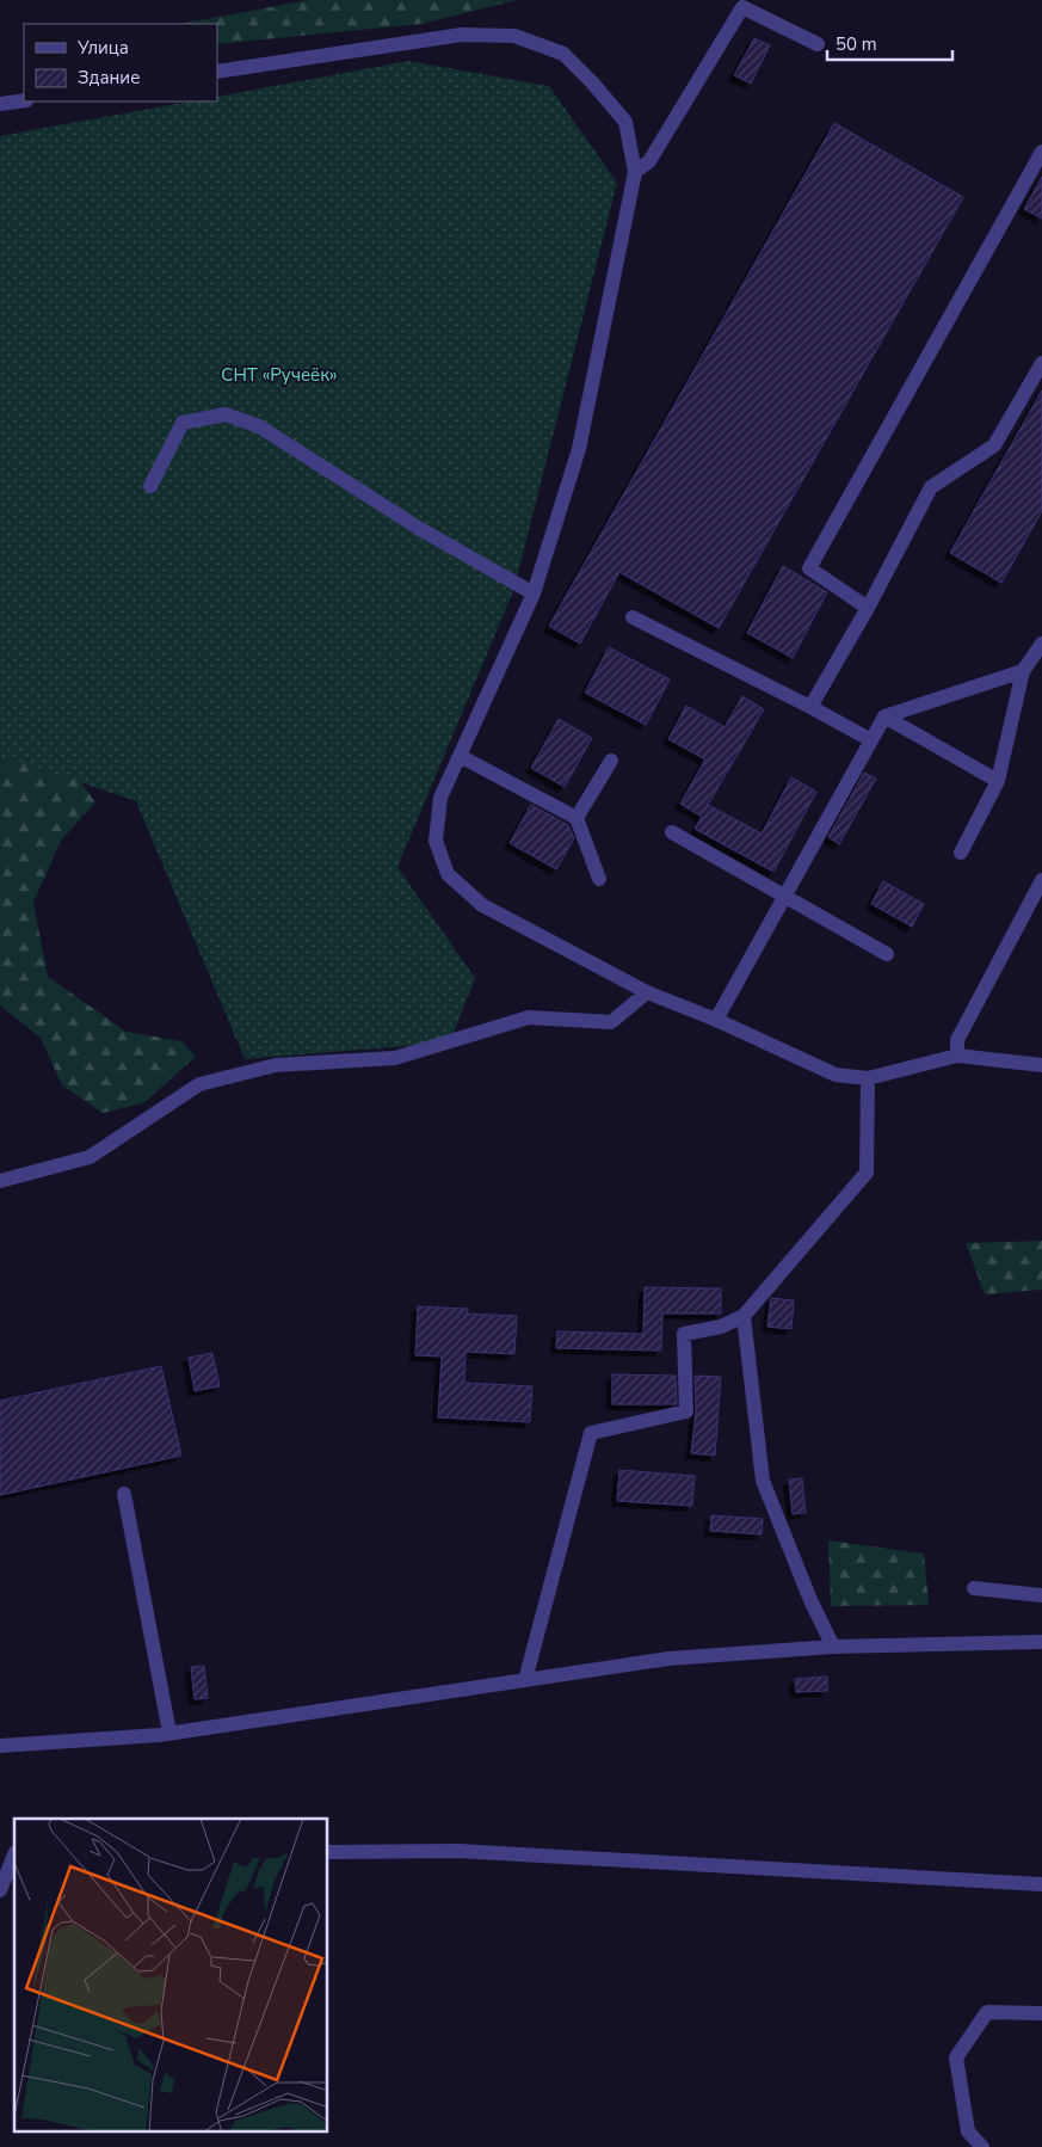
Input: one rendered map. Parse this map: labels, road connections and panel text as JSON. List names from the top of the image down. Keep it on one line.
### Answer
{"parks":["СНТ «Ручеёк»"],"legend":["Улица","Здание"],"scale_bar":"50 m"}
